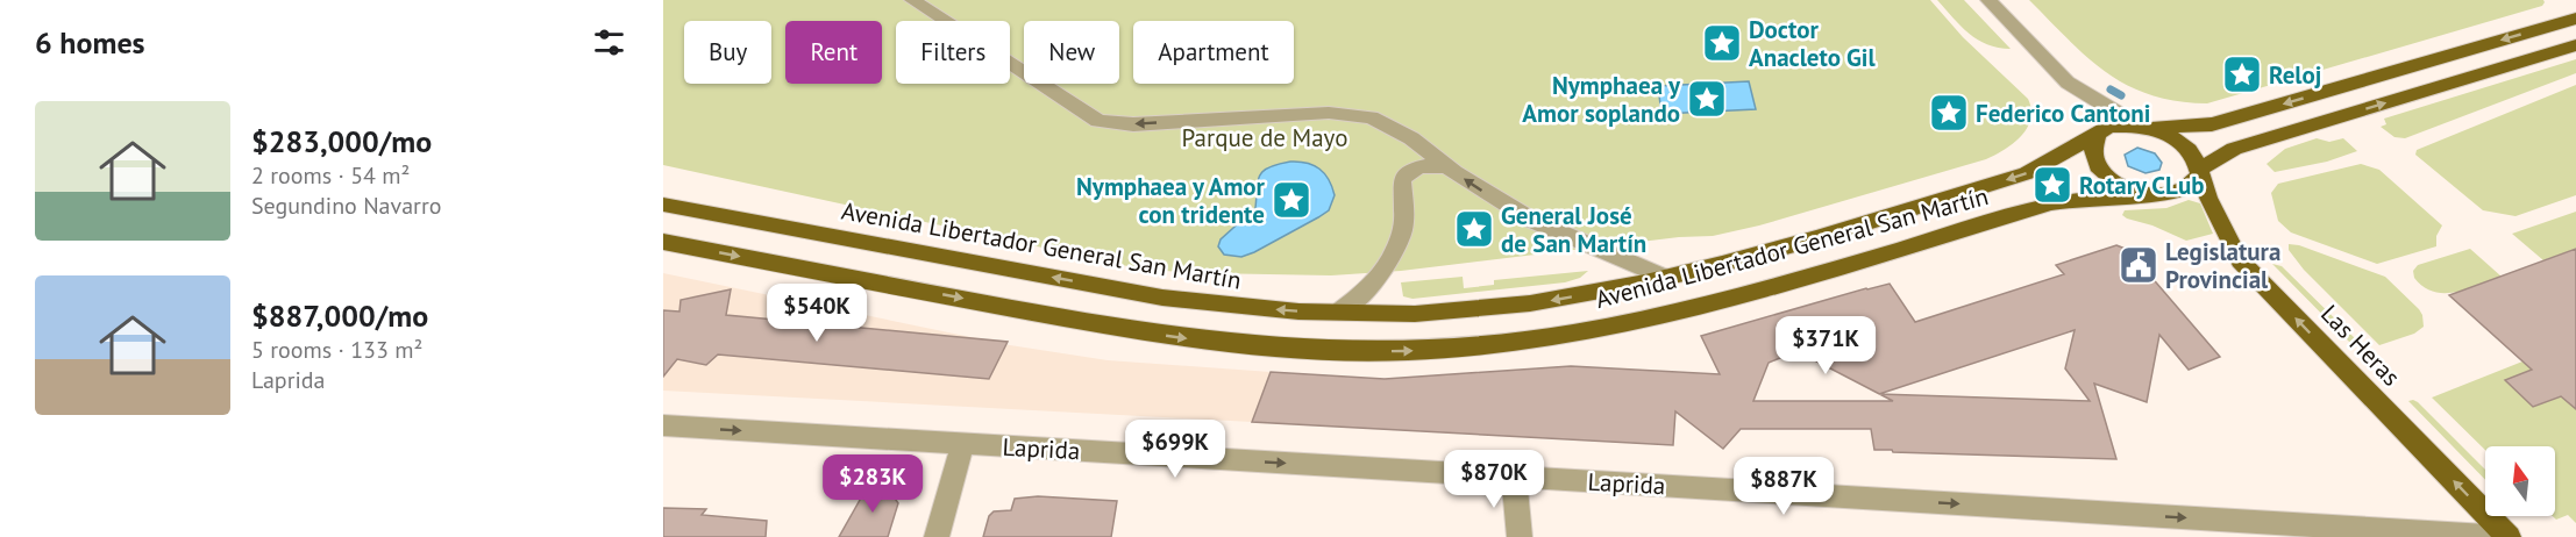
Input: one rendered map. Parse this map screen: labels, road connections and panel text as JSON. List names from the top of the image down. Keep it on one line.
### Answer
{"streets":{"main road":["Avenida Libertador General San Martín","Las Heras"],"street":["Laprida"]},"crossings":[["Avenida Libertador General San Martín","Las Heras"],["Las Heras","Laprida"]],"one_way":["Las Heras","Laprida"],"parks":["Parque de Mayo"],"places":{"place":["Doctor Anacleto Gil","Reloj","Nymphaea y Amor soplando","Federico Cantoni","Rotary CLub","Nymphaea y Amor con tridente","General José de San Martín"],"public building":["Legislatura Provincial"]},"north":"top","page":{"heading":"6 homes","chip":["Buy","Rent","Filters","New","Apartment"],"list":[{"name":"$283,000/mo","note":"2 rooms · 54 m² · Segundino Navarro"},{"name":"$887,000/mo","note":"5 rooms · 133 m² · Laprida"}],"price":["$540K","$371K","$699K","$870K","$283K","$887K"]}}
